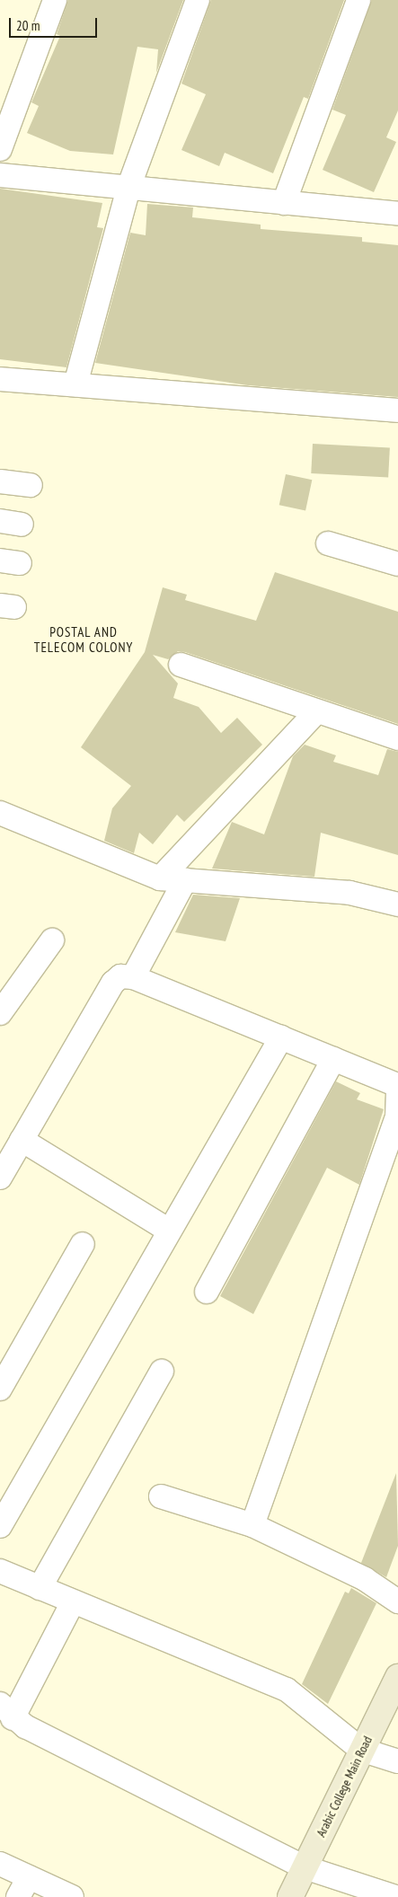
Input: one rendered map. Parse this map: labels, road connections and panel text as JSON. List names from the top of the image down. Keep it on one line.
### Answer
{"streets":{"main road":["Arabic College Main Road"]},"districts":["POSTAL AND TELECOM COLONY"],"scale_bar":"20 m"}
